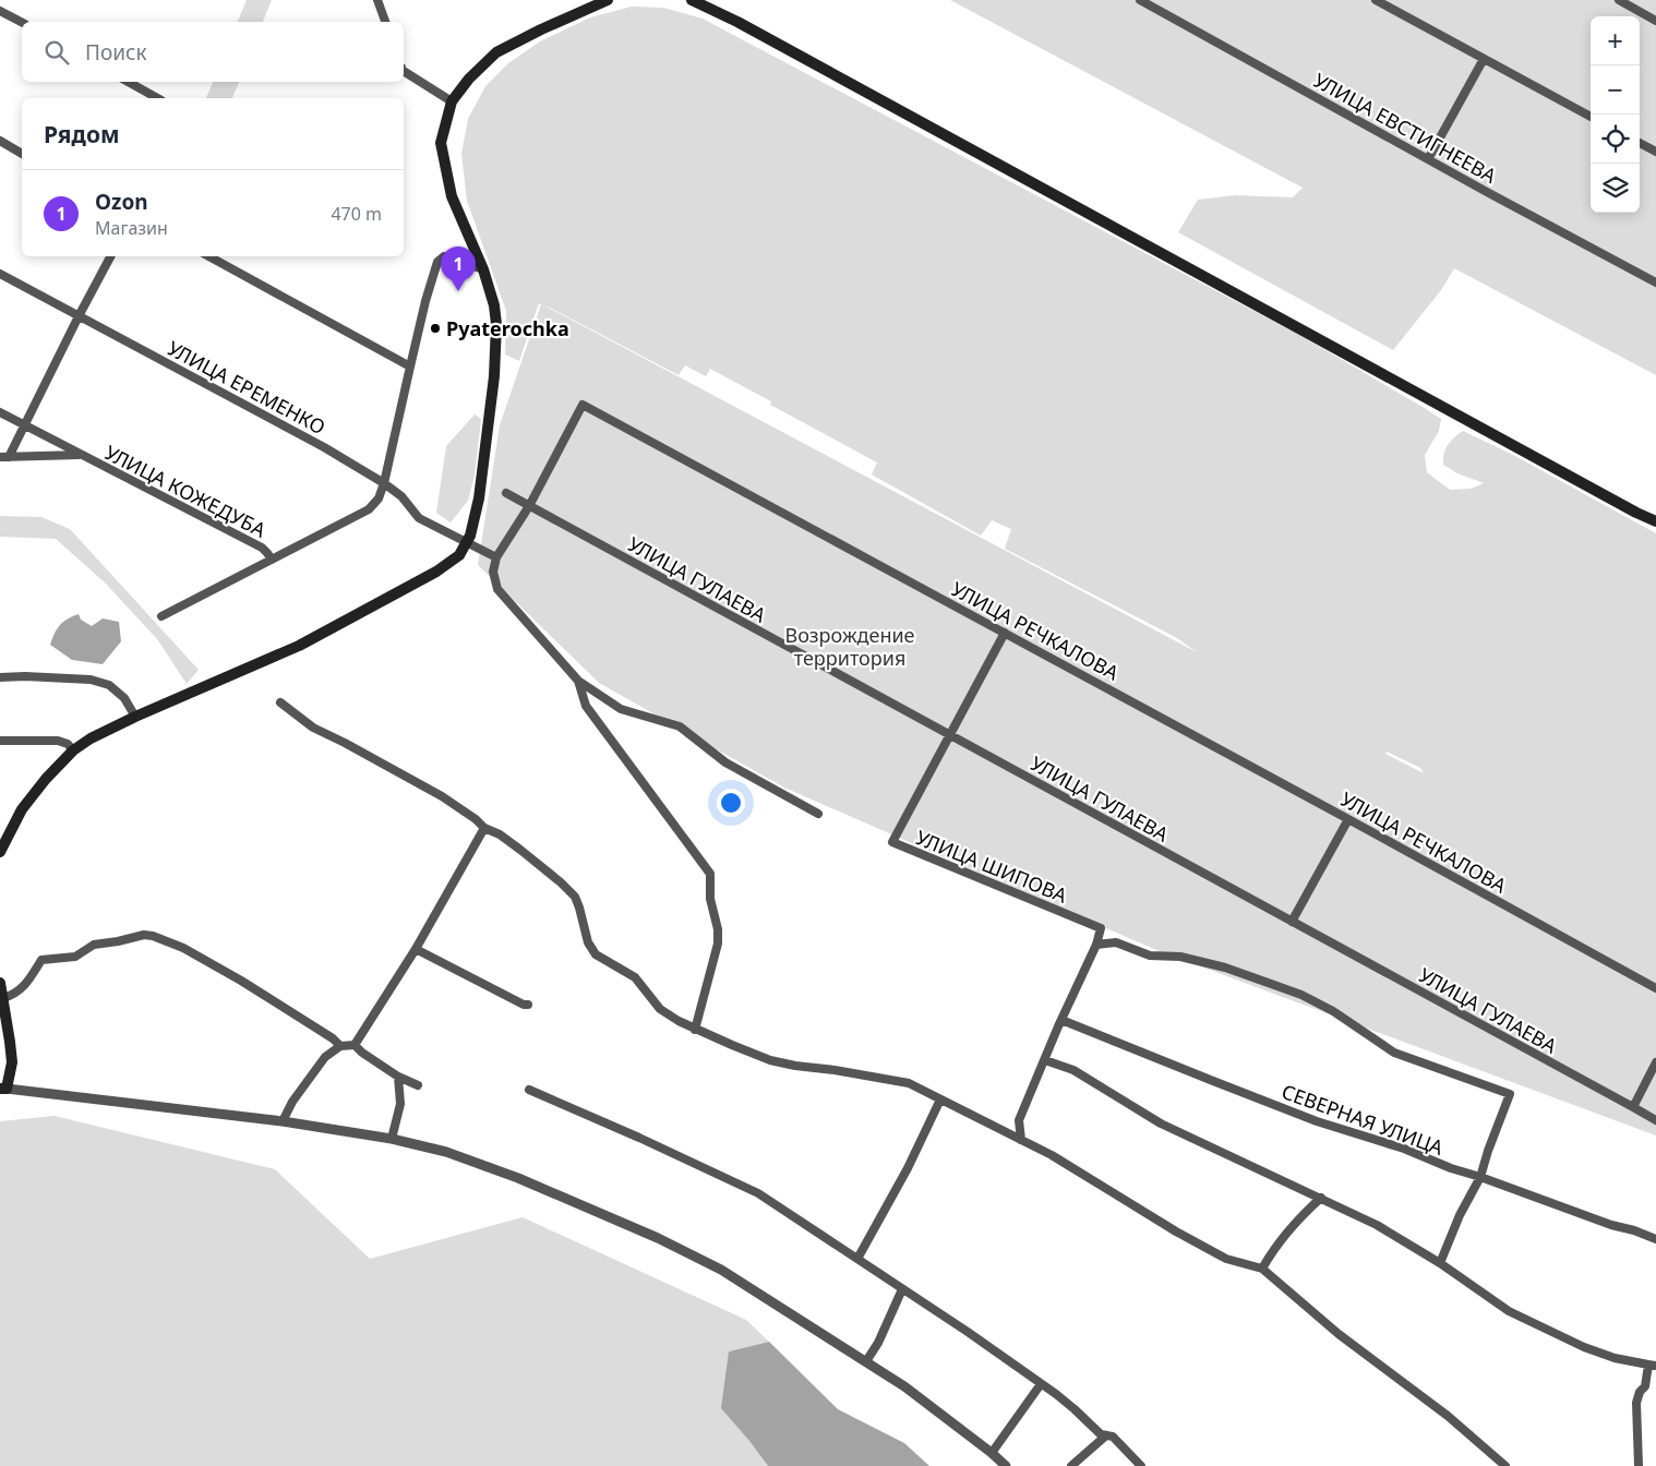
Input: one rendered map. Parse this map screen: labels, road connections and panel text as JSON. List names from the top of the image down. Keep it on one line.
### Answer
{"streets":{"street":["УЛИЦА ЕВСТИГНЕЕВА","УЛИЦА ЕРЕМЕНКО","УЛИЦА КОЖЕДУБА","УЛИЦА ГУЛАЕВА","УЛИЦА РЕЧКАЛОВА","УЛИЦА ШИПОВА","СЕВЕРНАЯ УЛИЦА"]},"crossings":[["УЛИЦА ЕРЕМЕНКО","УЛИЦА КОЖЕДУБА"],["УЛИЦА ГУЛАЕВА","УЛИЦА РЕЧКАЛОВА"],["УЛИЦА ГУЛАЕВА","УЛИЦА ШИПОВА"],["УЛИЦА РЕЧКАЛОВА","УЛИЦА ШИПОВА"]],"parks":["Возрождение территория"],"places":["Pyaterochka"],"page":{"map_buttons":["+","−"],"search":"Поиск","heading":"Рядом","list":[{"mark":"1","name":"Ozon","note":"Магазин","value":"470 m"}],"pins":"1"}}
